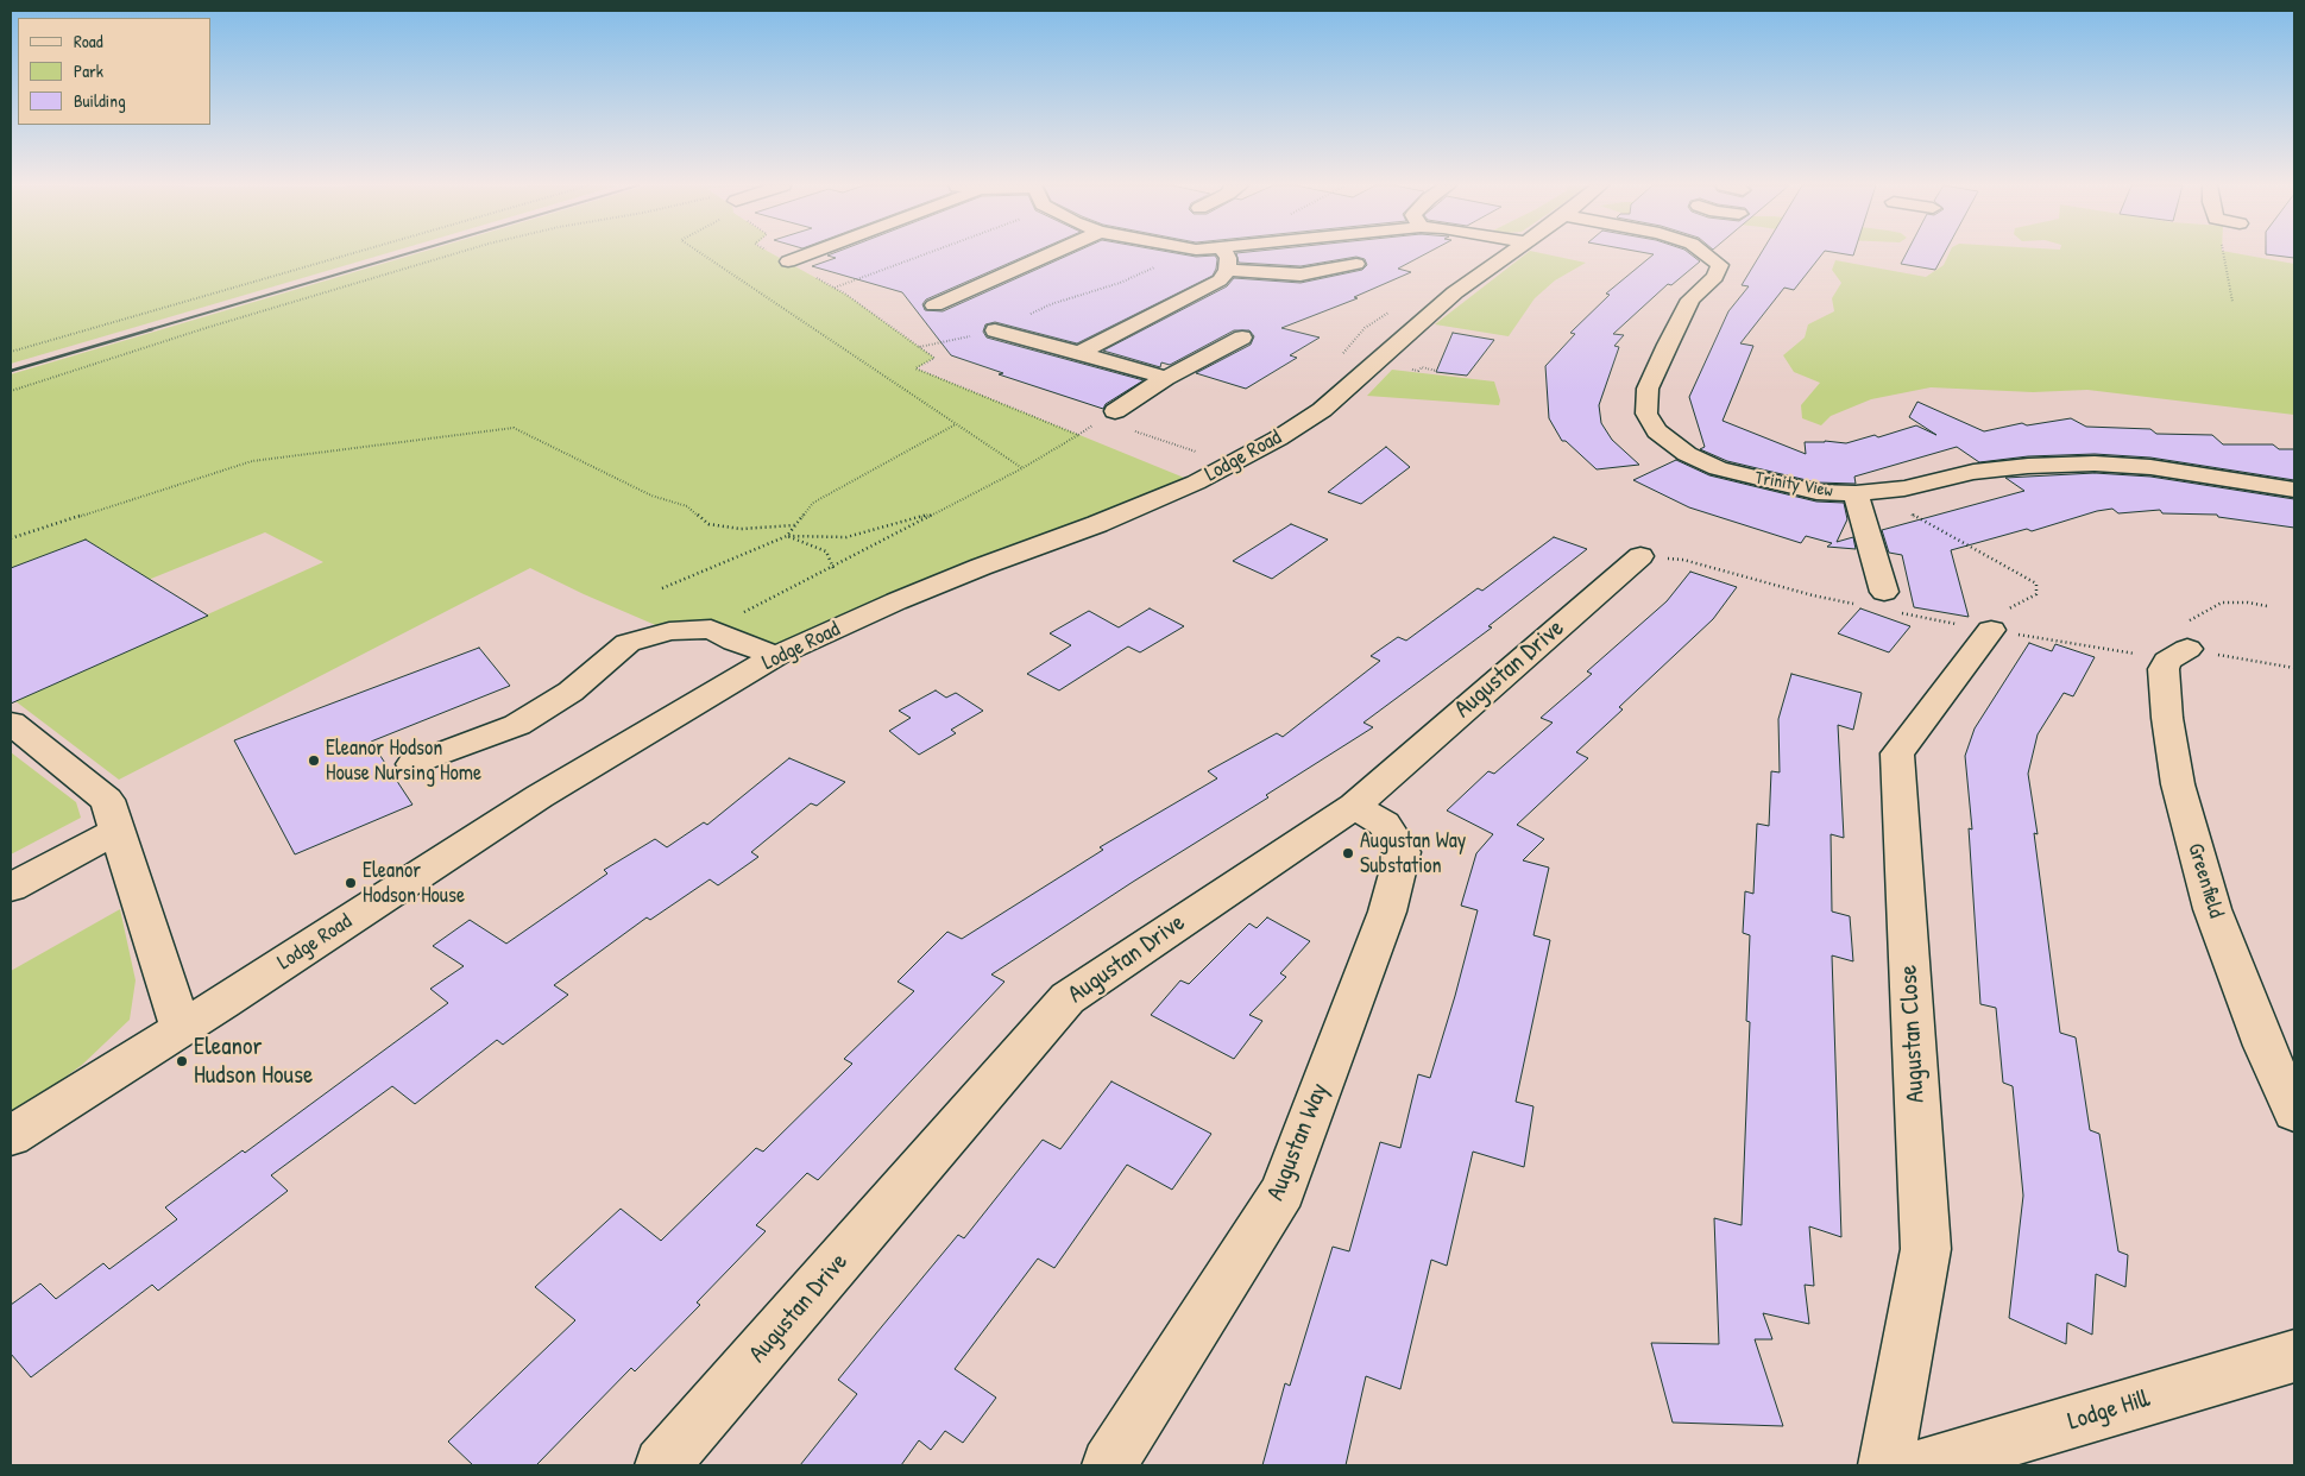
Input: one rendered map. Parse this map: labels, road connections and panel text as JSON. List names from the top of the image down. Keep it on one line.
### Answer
{"streets":{"street":["Lodge Road","Trinity View","Augustan Drive","Greenfield","Augustan Close","Augustan Way","Lodge Hill"]},"crossings":[["Augustan Drive","Augustan Way"]],"places":["Eleanor Hodson House Nursing Home","Augustan Way Substation","Eleanor Hodson House","Eleanor Hudson House"],"legend":["Road","Park","Building"]}
